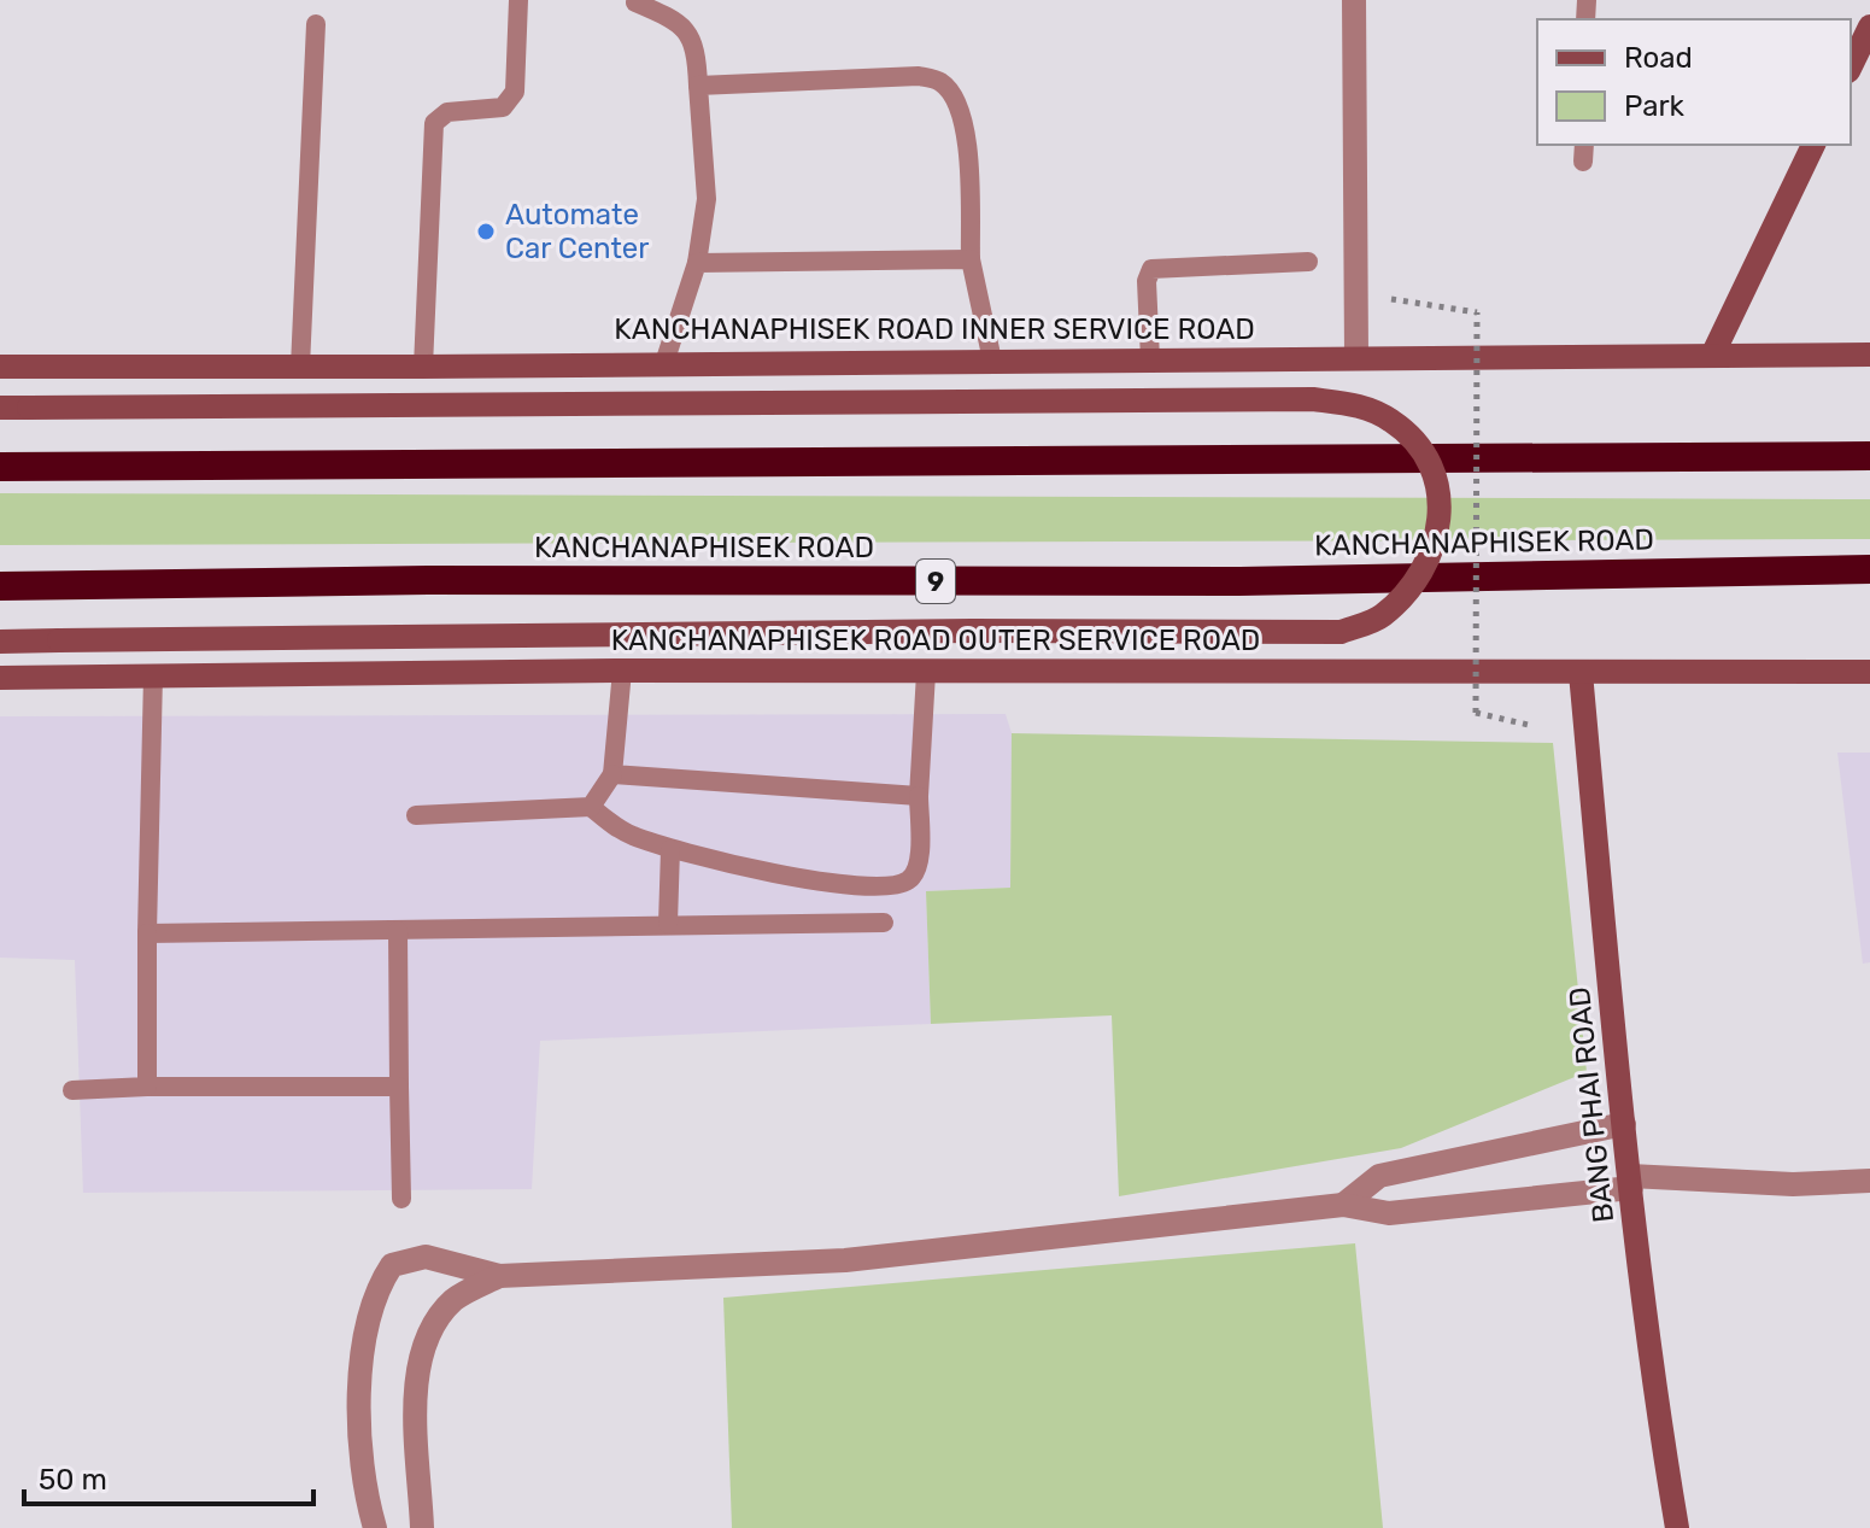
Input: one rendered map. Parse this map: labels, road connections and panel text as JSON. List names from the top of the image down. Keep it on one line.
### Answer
{"streets":{"highway":["KANCHANAPHISEK ROAD","9"],"main road":["KANCHANAPHISEK ROAD INNER SERVICE ROAD","KANCHANAPHISEK ROAD OUTER SERVICE ROAD","BANG PHAI ROAD"]},"crossings":[["KANCHANAPHISEK ROAD OUTER SERVICE ROAD","BANG PHAI ROAD"]],"places":["Automate Car Center"],"legend":["Road","Park"],"scale_bar":"50 m"}
